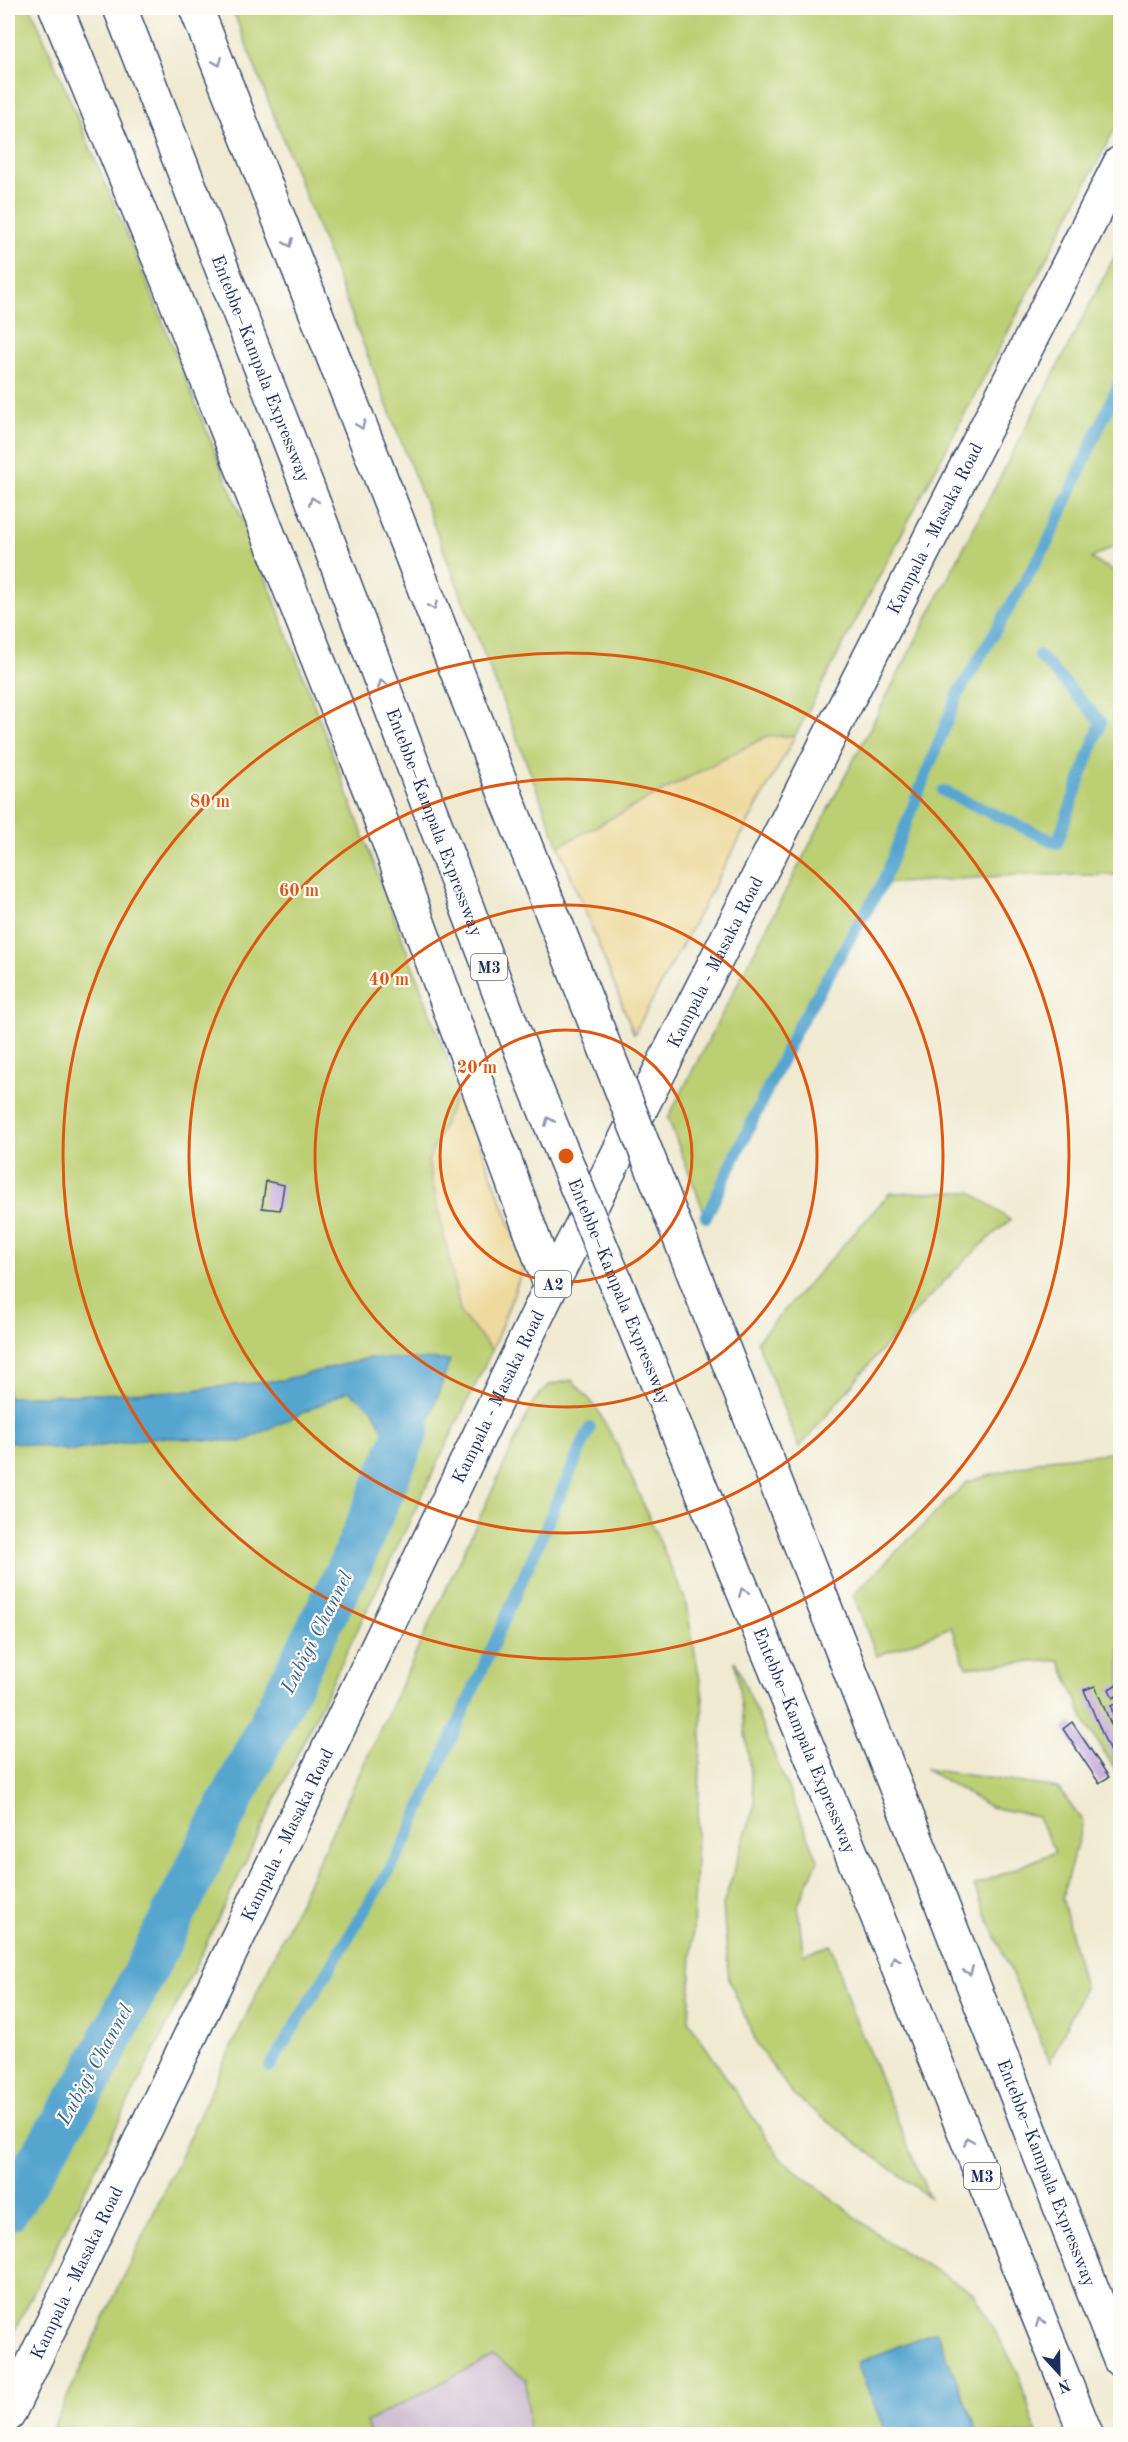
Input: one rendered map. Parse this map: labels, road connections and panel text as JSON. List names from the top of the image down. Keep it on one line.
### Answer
{"streets":{"main road":["Entebbe–Kampala Expressway","Kampala - Masaka Road","M3","A2"]},"water":["Lubigi Channel"],"north":"bottom","rings":["80 m","60 m","40 m","20 m"]}
